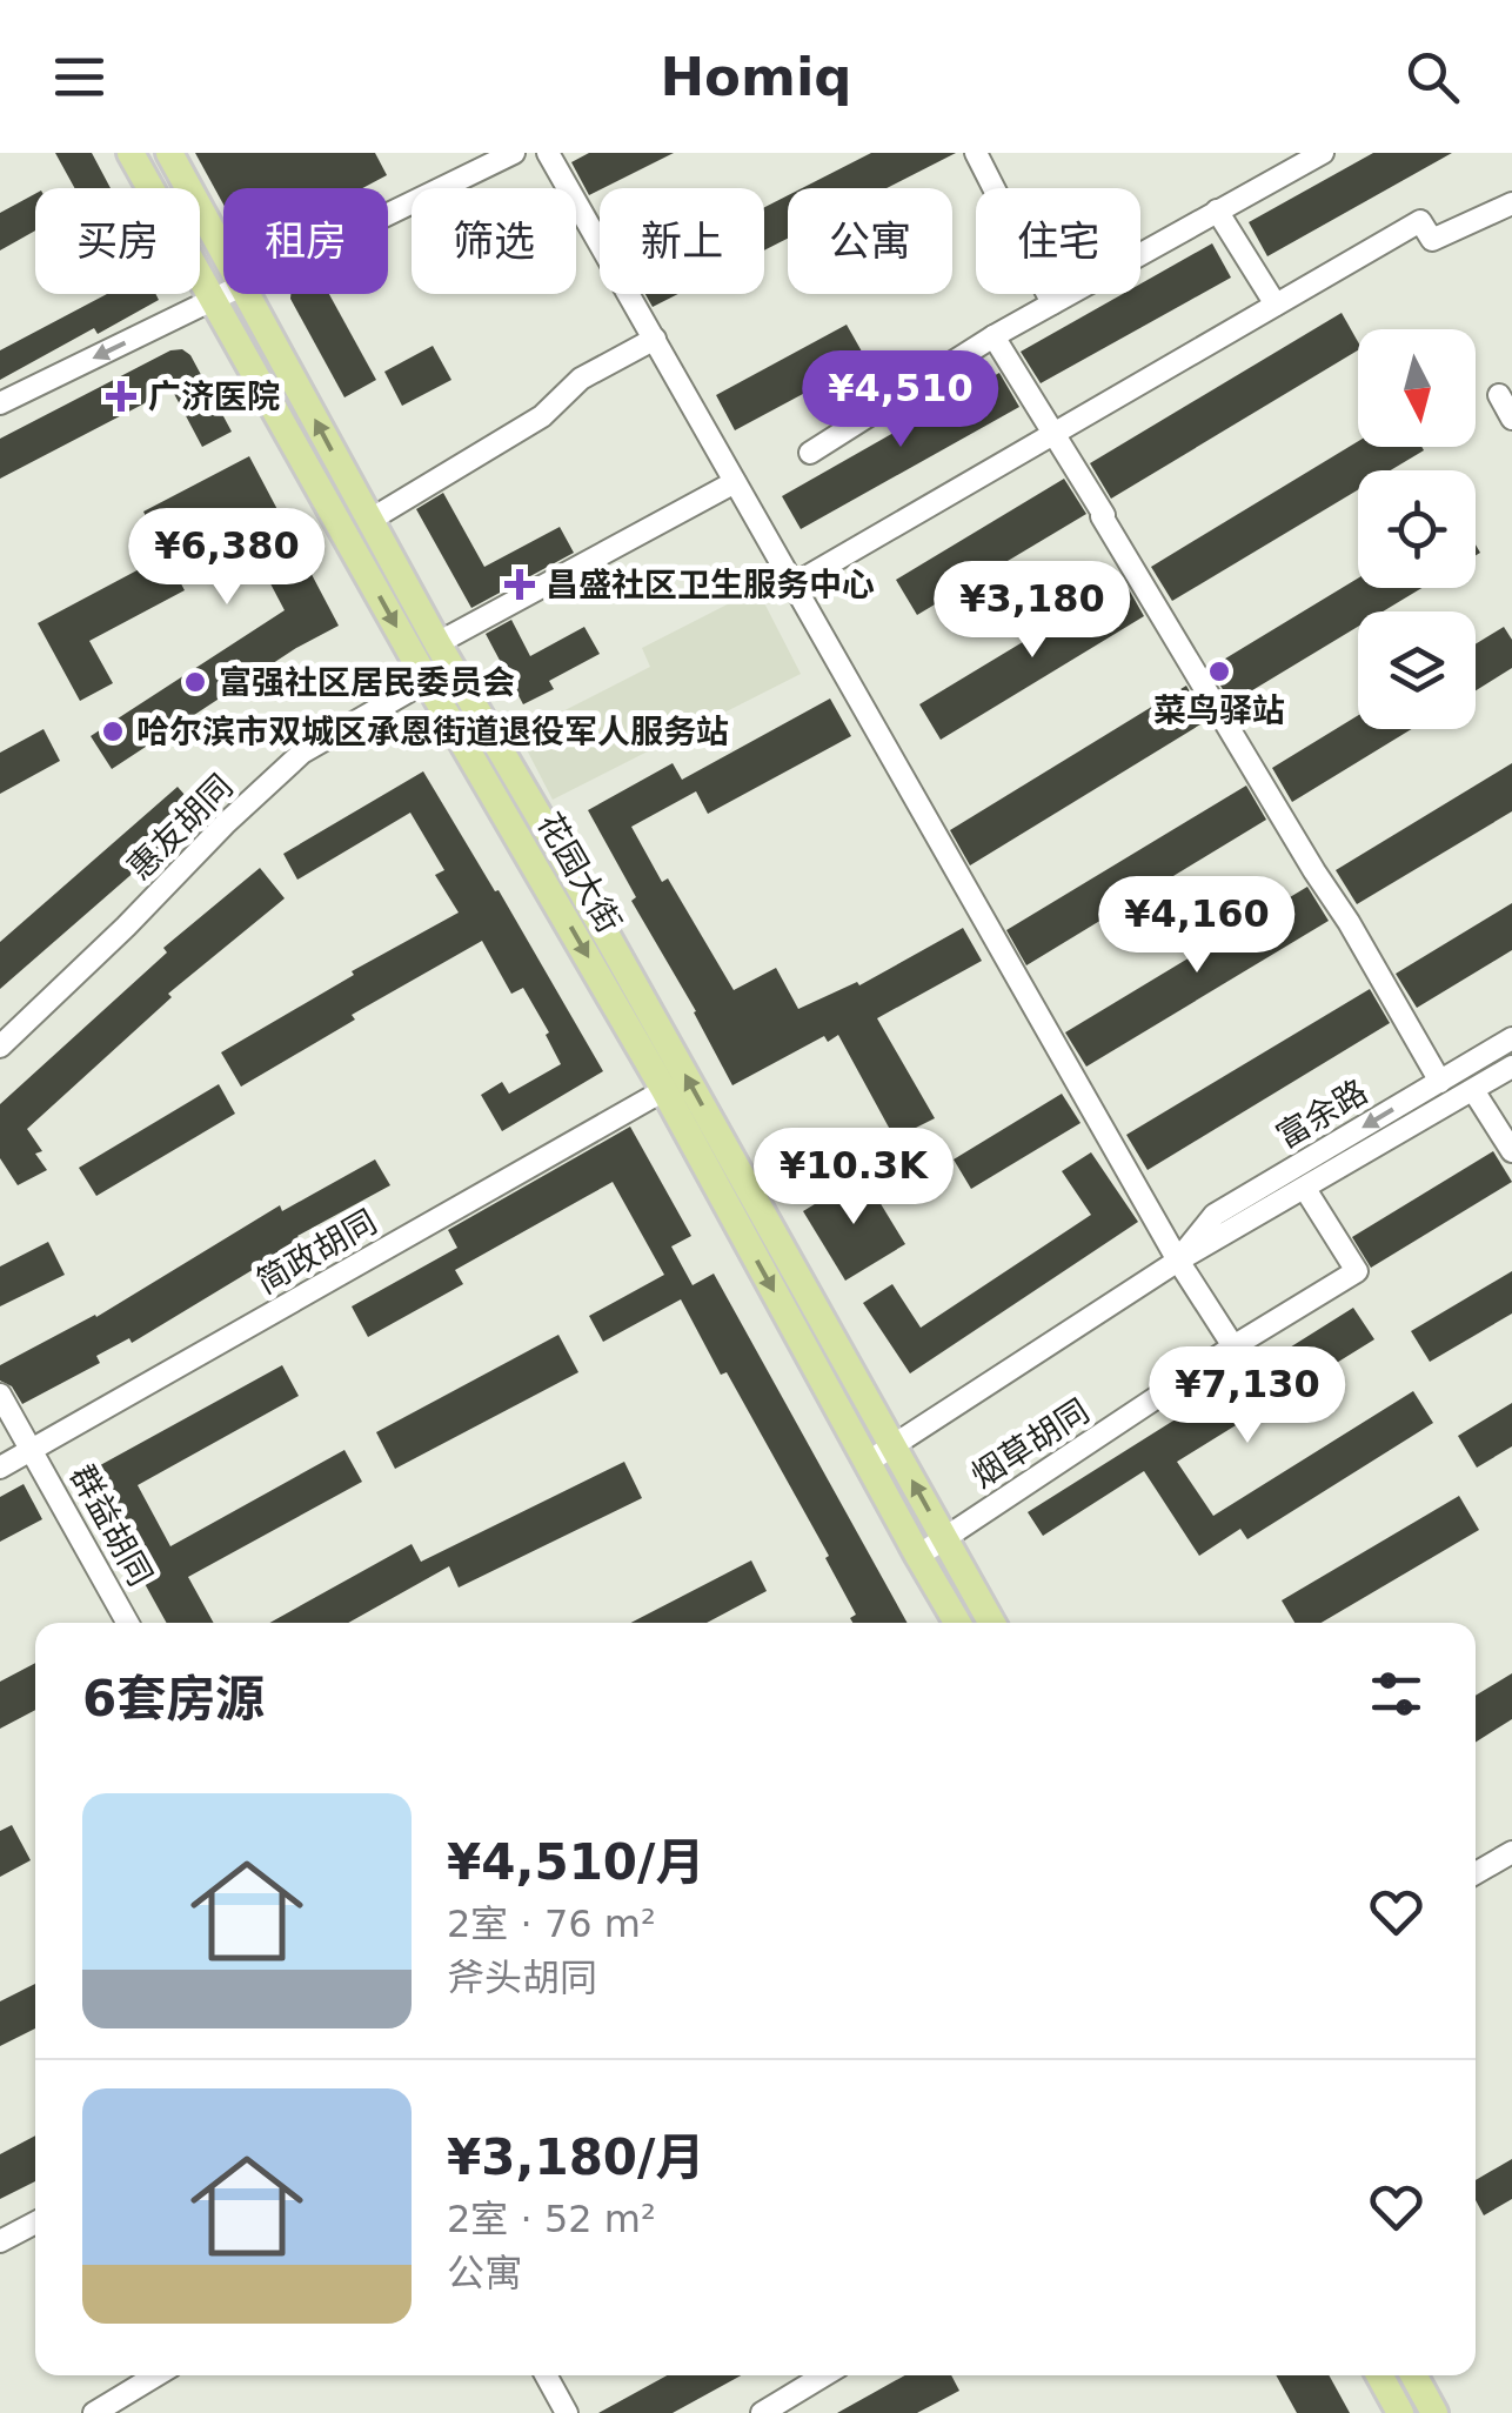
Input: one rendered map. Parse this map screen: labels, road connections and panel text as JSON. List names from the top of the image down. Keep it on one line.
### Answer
{"streets":{"main road":["花园大街"],"street":["惠友胡同","富余路","简政胡同","烟草胡同","群益胡同"]},"crossings":[["惠友胡同","花园大街"],["花园大街","富余路"],["花园大街","简政胡同"],["花园大街","烟草胡同"],["富余路","烟草胡同"],["简政胡同","群益胡同"]],"places":{"health":["广济医院","昌盛社区卫生服务中心"],"other":["菜鸟驿站","富强社区居民委员会","哈尔滨市双城区承恩街道退役军人服务站"]},"north":"bottom","page":{"header":"Homiq","chip":["买房","租房","筛选","新上","公寓","住宅"],"price":["¥4,510","¥6,380","¥3,180","¥4,160","¥10.3K","¥7,130"],"heading":"6套房源","list":[{"name":"¥4,510/月","note":"2室 · 76 m² · 斧头胡同"},{"name":"¥3,180/月","note":"2室 · 52 m² · 公寓"}]}}
